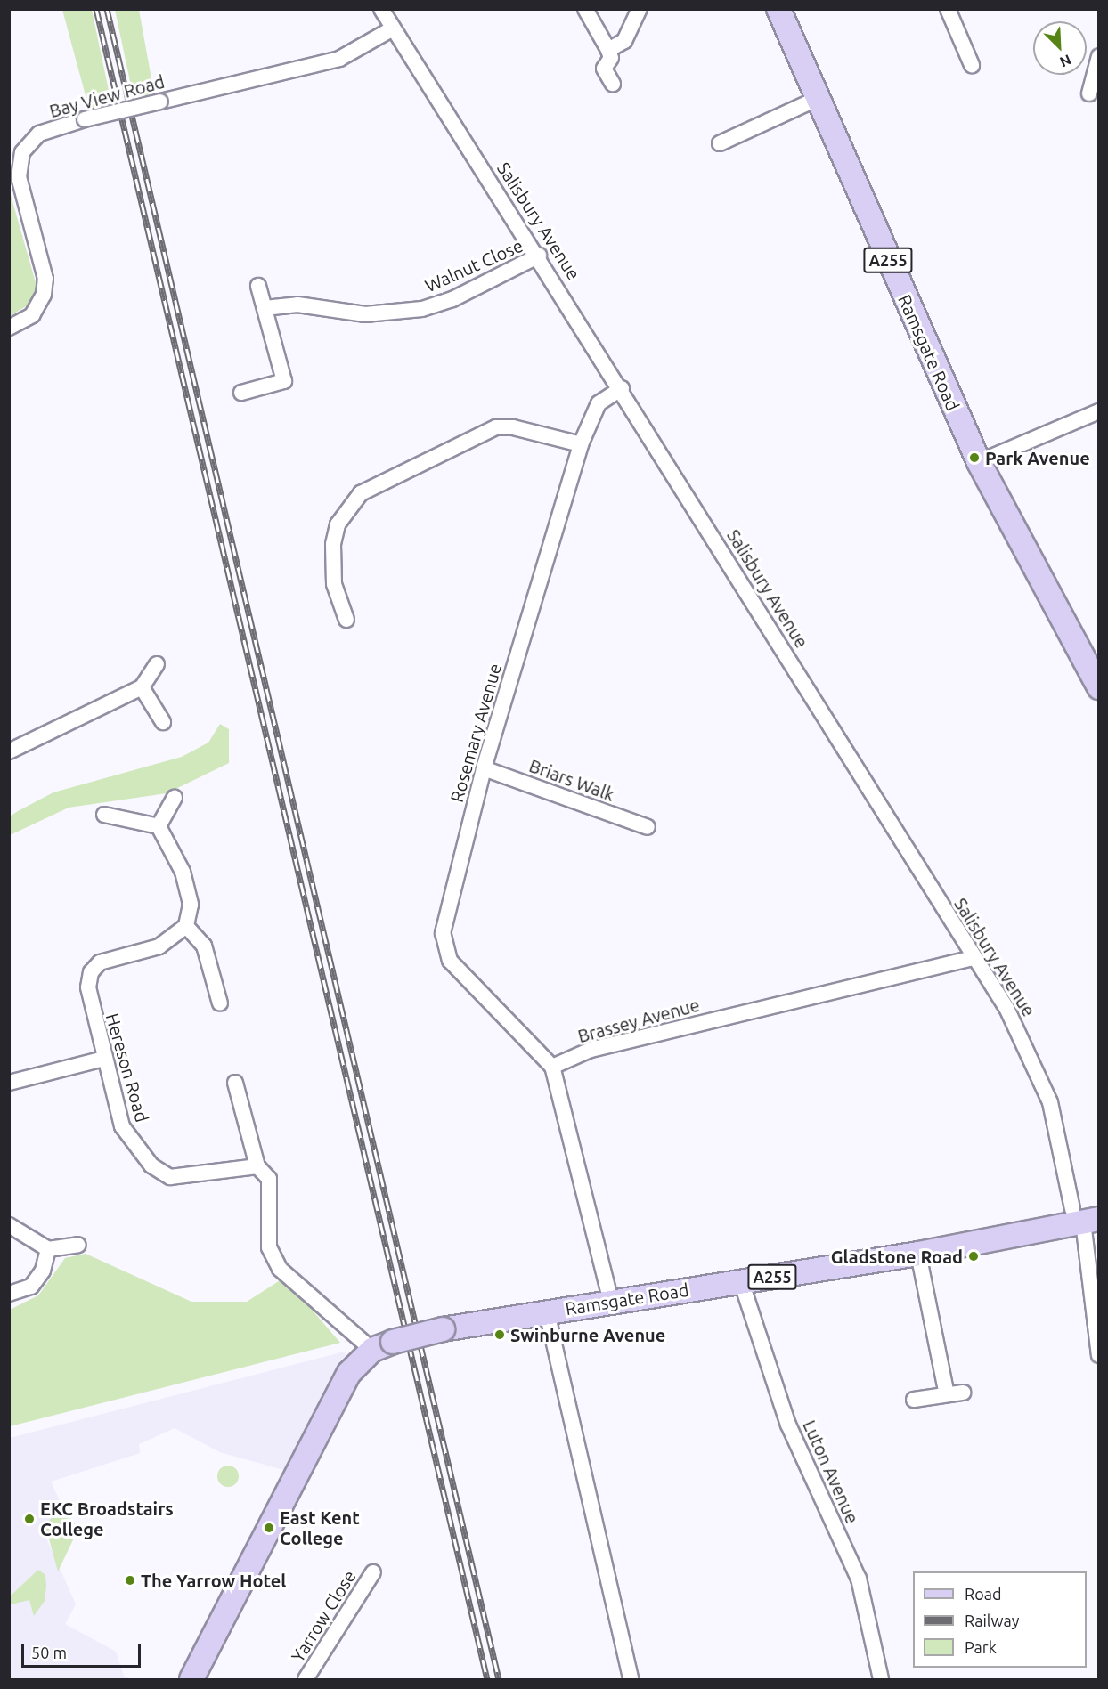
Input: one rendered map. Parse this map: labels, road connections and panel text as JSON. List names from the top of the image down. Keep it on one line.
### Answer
{"streets":{"main road":["A255","Ramsgate Road"],"street":["Bay View Road","Salisbury Avenue","Walnut Close","Rosemary Avenue","Briars Walk","Brassey Avenue","Hereson Road","Luton Avenue","Yarrow Close"]},"crossings":[["Bay View Road","Salisbury Avenue"],["Salisbury Avenue","Walnut Close"],["Salisbury Avenue","Ramsgate Road"],["Salisbury Avenue","Rosemary Avenue"],["Salisbury Avenue","Brassey Avenue"],["Ramsgate Road","Luton Avenue"],["Rosemary Avenue","Briars Walk"],["Rosemary Avenue","Brassey Avenue"]],"places":["Park Avenue","Gladstone Road","Swinburne Avenue","EKC Broadstairs College","East Kent College","The Yarrow Hotel"],"legend":["Road","Railway","Park"],"scale_bar":"50 m","north":"bottom right"}
